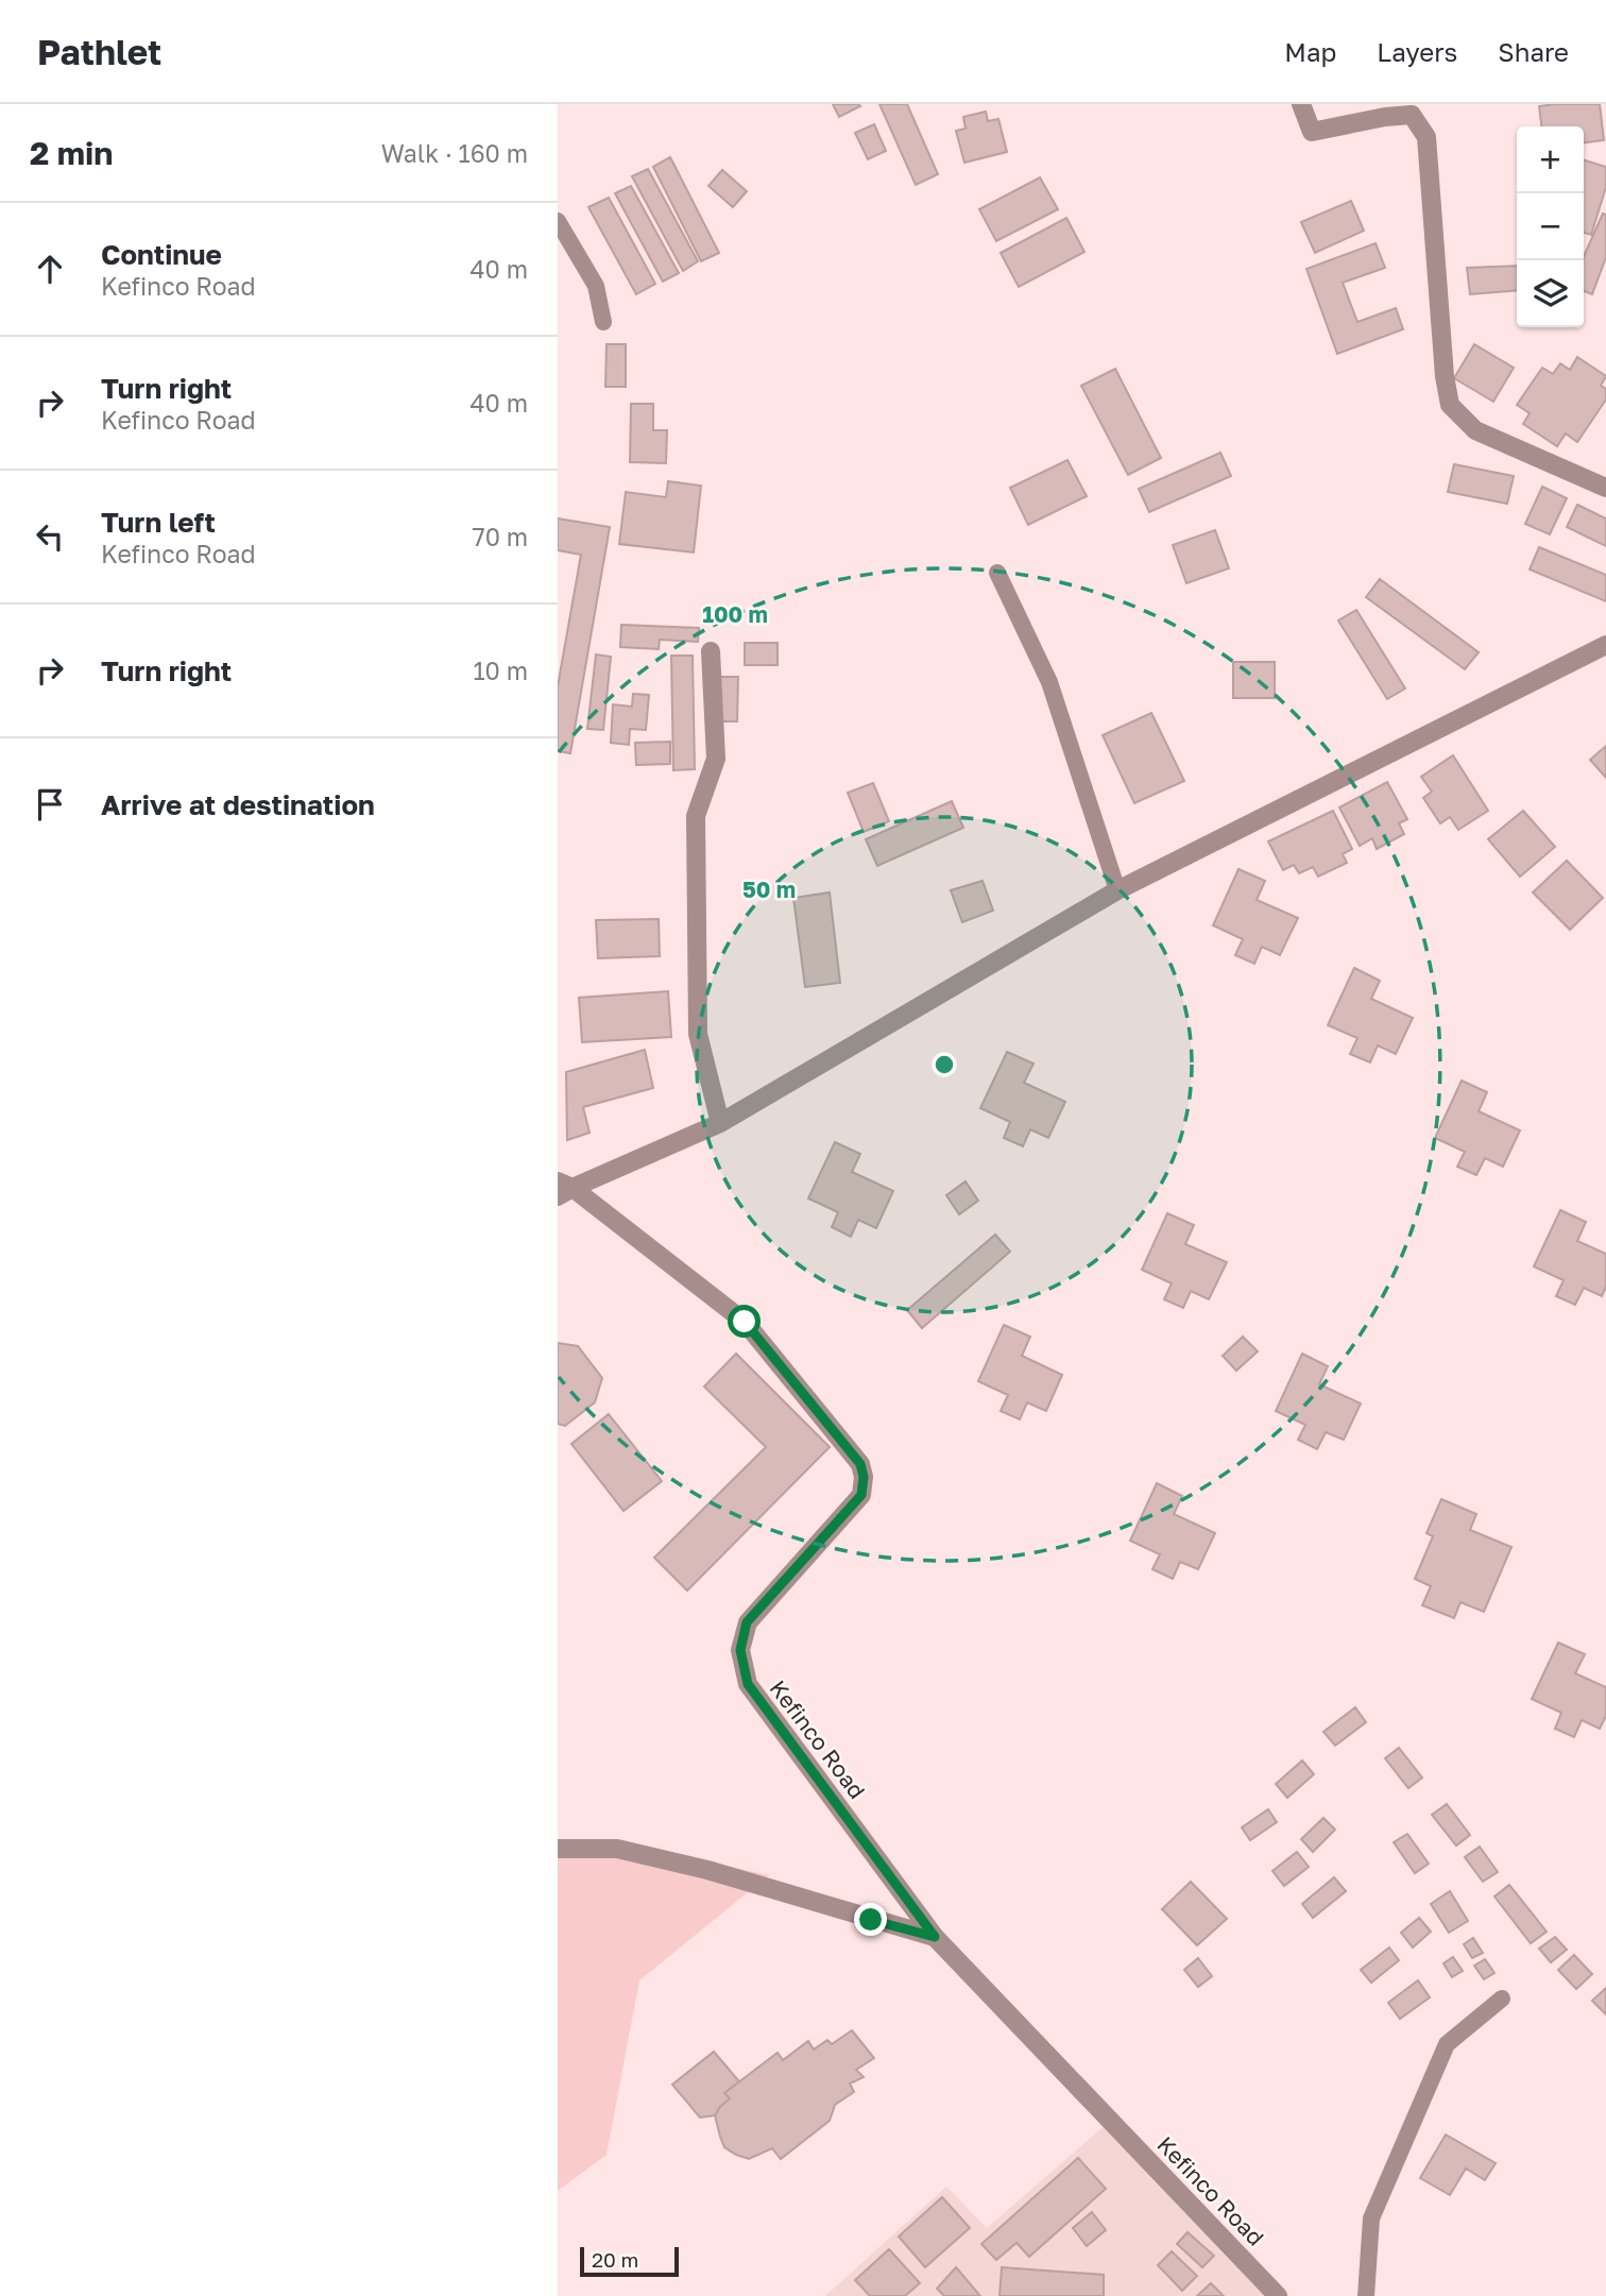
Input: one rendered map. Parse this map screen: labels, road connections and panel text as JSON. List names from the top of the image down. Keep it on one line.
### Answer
{"streets":{"street":["Kefinco Road"]},"scale_bar":"20 m","page":{"header":"Pathlet","nav":["Map","Layers","Share"],"heading":["2 min","Walk · 160 m"],"map_buttons":["+","−"],"list":[["Continue","Kefinco Road","40 m"],["Turn right","Kefinco Road","40 m"],["Turn left","Kefinco Road","70 m"],["Turn right","10 m"],"Arrive at destination"],"scale":"20 m"},"rings":["100 m","50 m"]}
